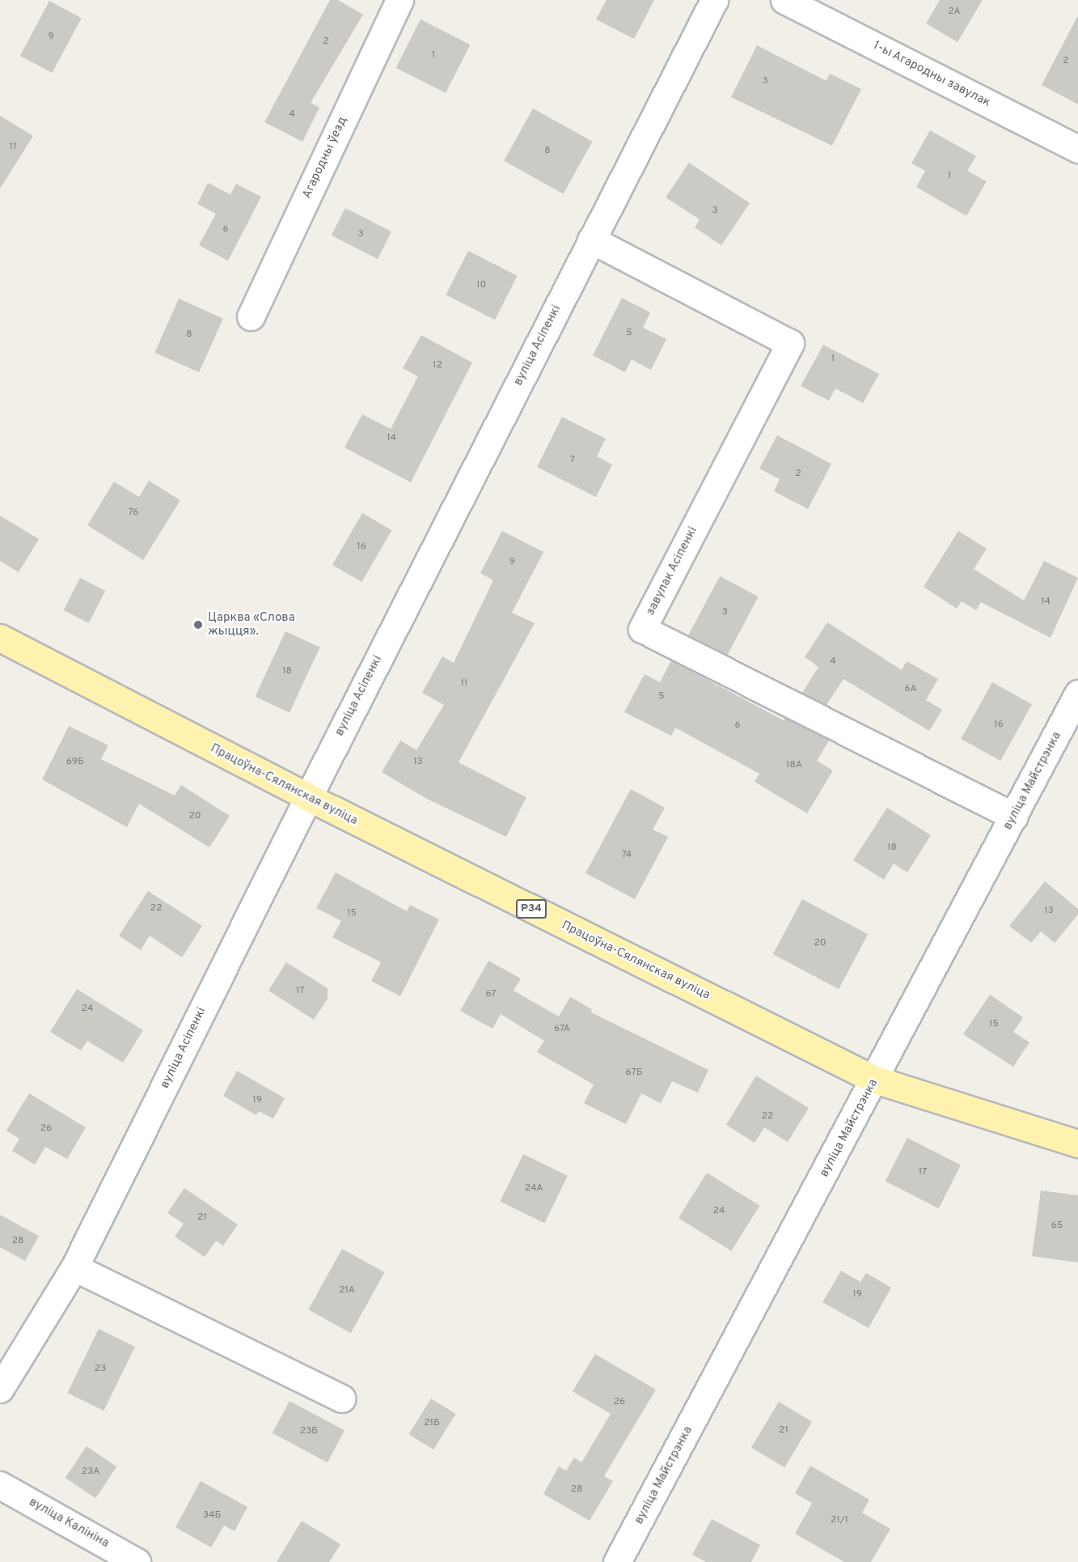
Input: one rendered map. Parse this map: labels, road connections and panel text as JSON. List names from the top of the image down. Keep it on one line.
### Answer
{"streets":{"main road":["Працоўна-Сялянская вуліца","Р34"],"street":["1-ы Агародны завулак","Агародны ўезд","вуліца Асіпенкі","завулак Асіпенкі","вуліца Майстрэнка","вуліца Калініна"]},"crossings":[["вуліца Асіпенкі","завулак Асіпенкі"],["вуліца Асіпенкі","Працоўна-Сялянская вуліца"],["завулак Асіпенкі","вуліца Майстрэнка"],["вуліца Майстрэнка","Працоўна-Сялянская вуліца"]],"places":["Царква «Слова жыцця»."],"house_numbers":["2А","9","2","1","2","3","4","11","8","1","3","6","3","10","5","8","1","12","14","7","2","76","16","9","14","3","4","18","11","6А","5","16","6","69Б","13","18А","20","18","74","22","13","15","20","17","67","24","15","67А","67Б","19","22","26","17","24А","24","21","65","28","21А","19","23","26","21Б","21","23Б","23А","28","34Б","21/1"]}
